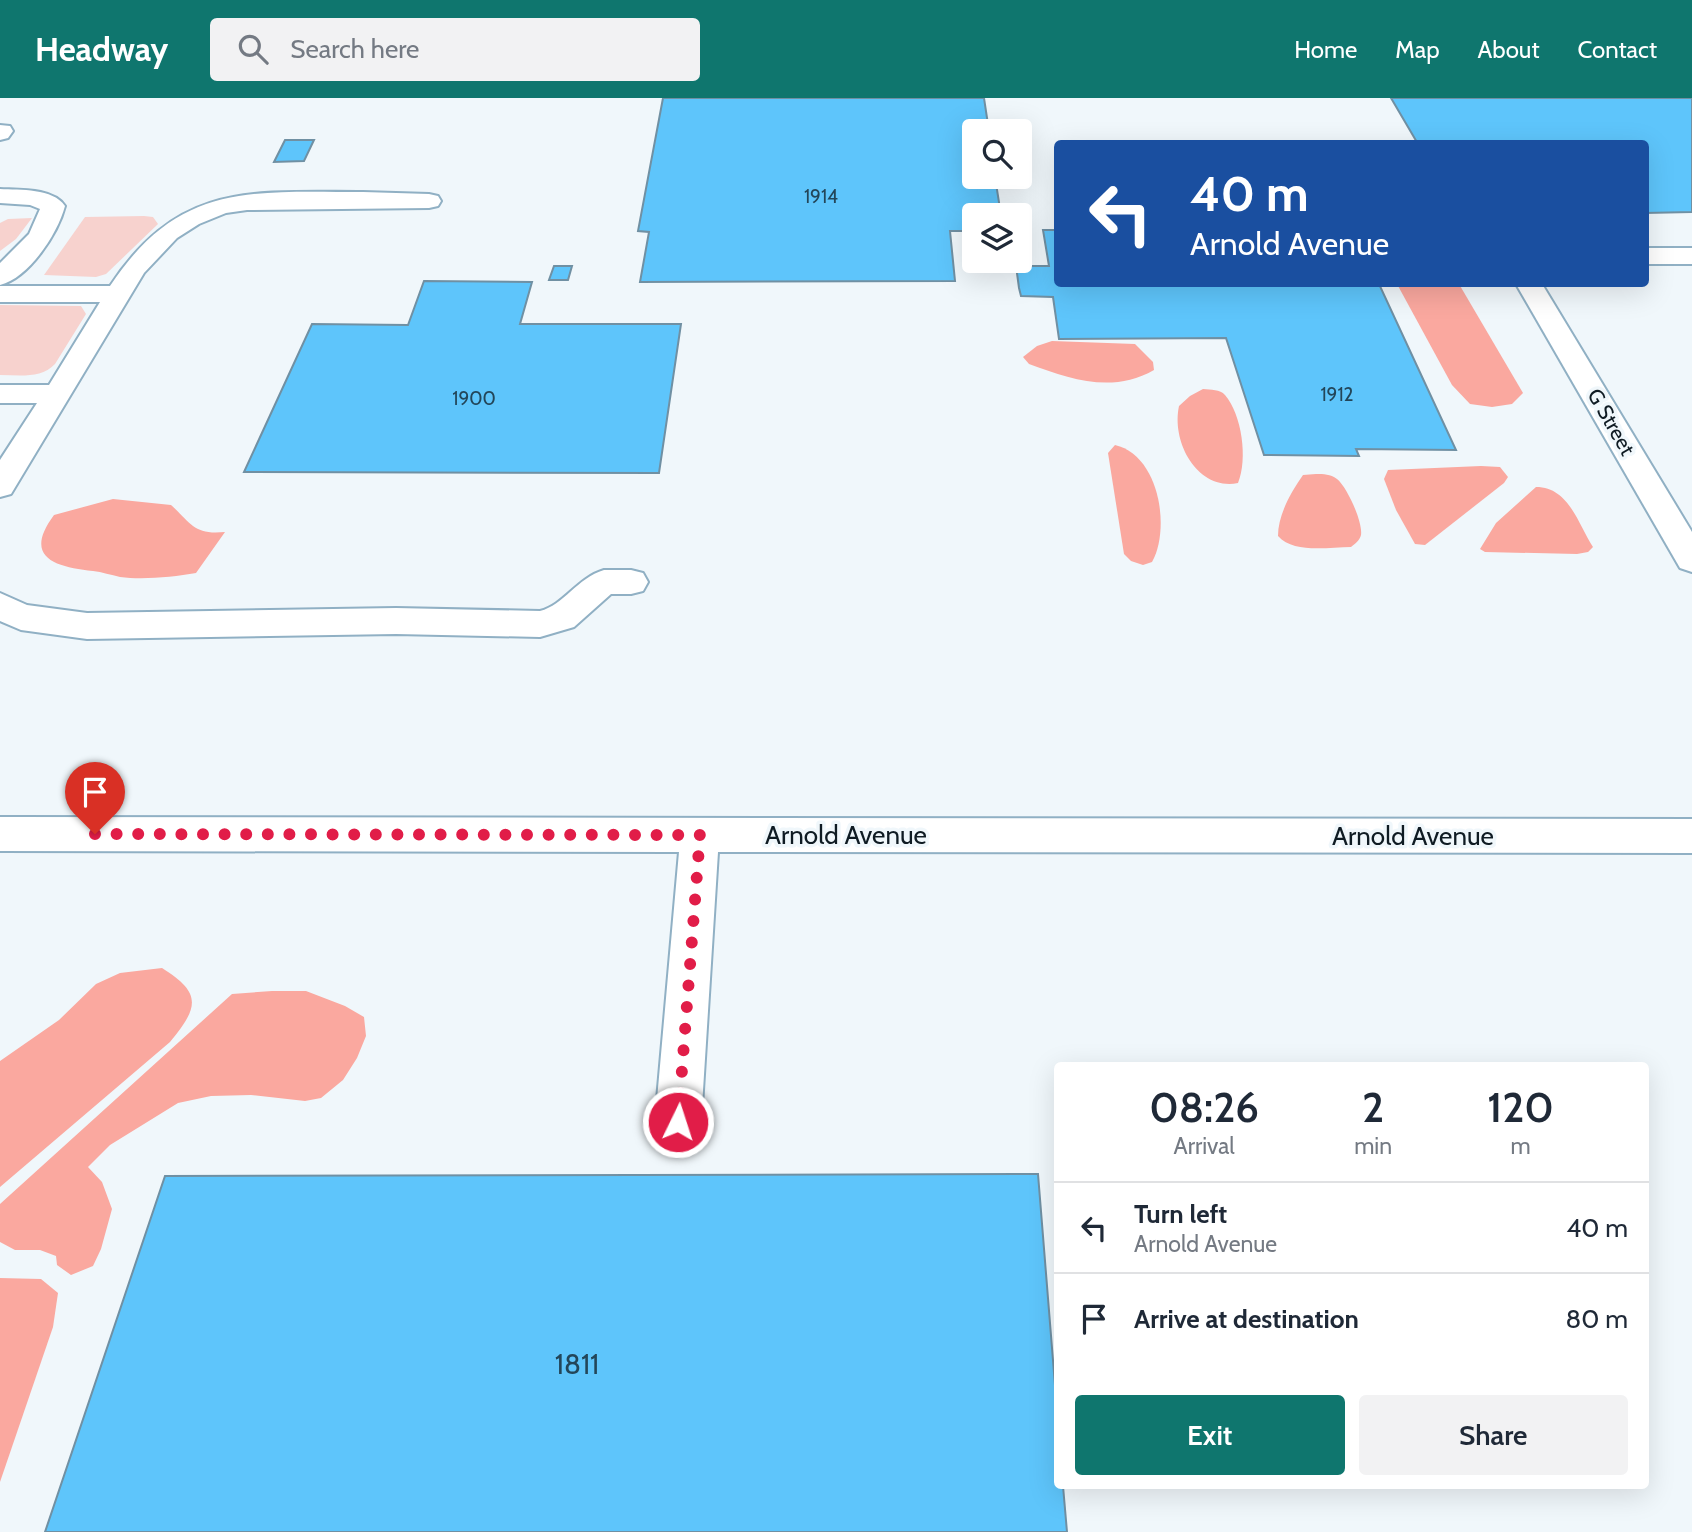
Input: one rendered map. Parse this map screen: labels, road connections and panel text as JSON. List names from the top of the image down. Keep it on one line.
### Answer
{"streets":{"street":["G Street","Arnold Avenue"]},"house_numbers":["1914","1912","1900","1811"],"page":{"header":"Headway","search":"Search here","nav":["Home","Map","About","Contact"],"turn":["40 m","Arnold Avenue"],"eta":["08:26","Arrival","2","min","120","m"],"list":[{"name":"Turn left","note":"Arnold Avenue","value":"40 m"},{"name":"Arrive at destination","value":"80 m"}],"buttons":["Exit","Share"]}}
